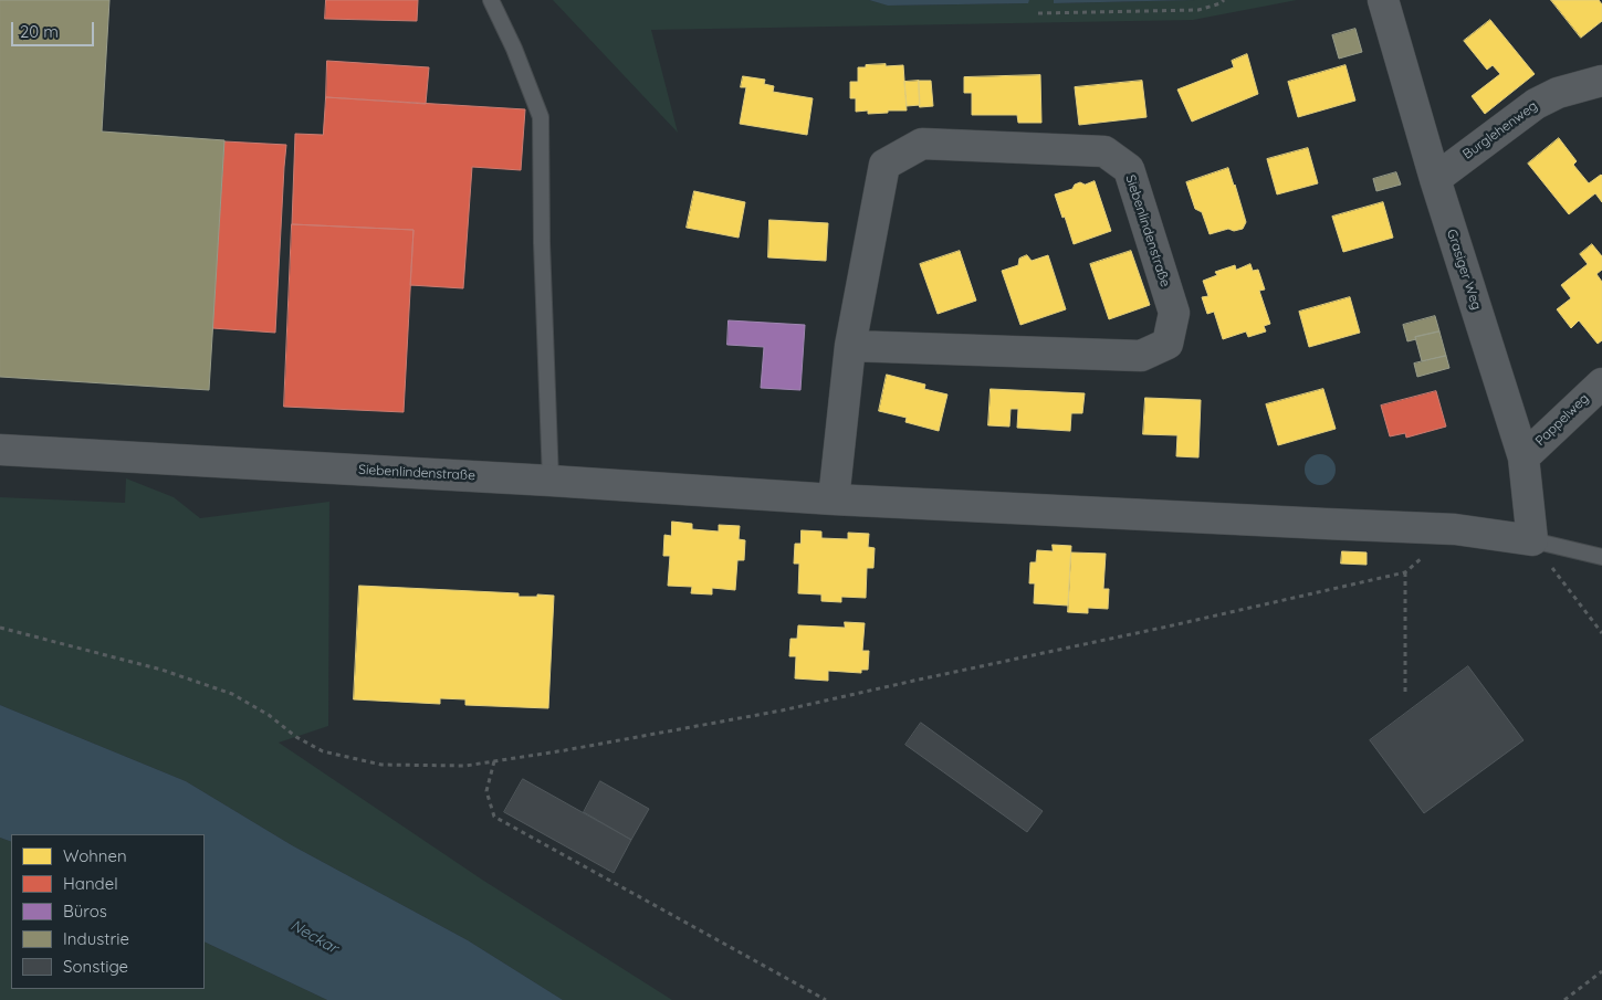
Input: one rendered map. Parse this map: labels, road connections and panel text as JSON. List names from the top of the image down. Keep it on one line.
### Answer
{"streets":{"street":["Burglehenweg","Siebenlindenstraße","Grasiger Weg","Pappelweg"]},"crossings":[["Burglehenweg","Grasiger Weg"],["Siebenlindenstraße","Grasiger Weg"],["Grasiger Weg","Pappelweg"]],"water":["Neckar"],"legend":["Wohnen","Handel","Büros","Industrie","Sonstige"],"scale_bar":"20 m"}
